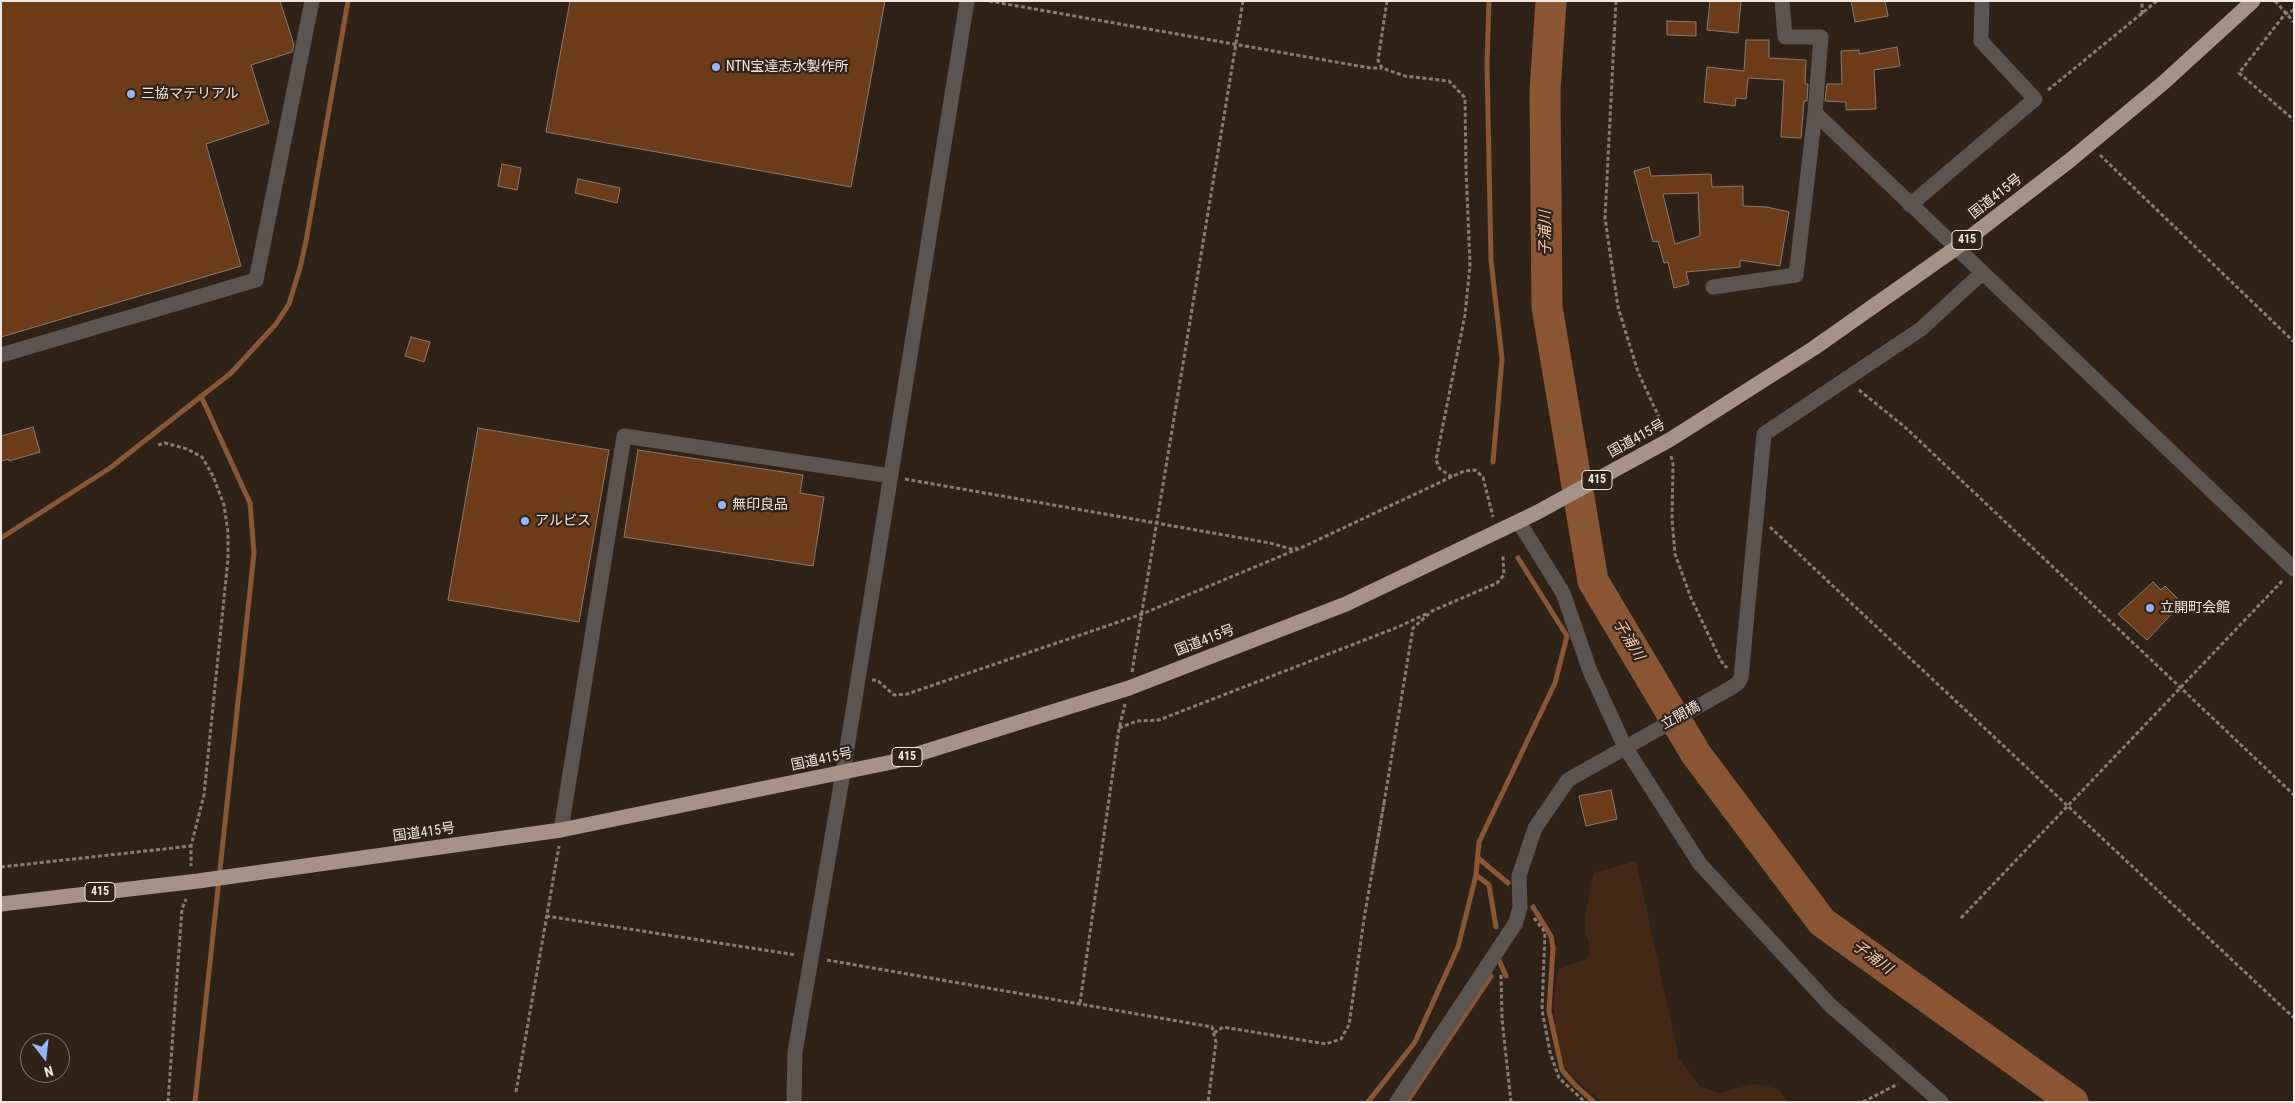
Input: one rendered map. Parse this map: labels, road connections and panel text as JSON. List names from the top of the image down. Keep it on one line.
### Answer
{"streets":{"highway":["国道415号","415"],"street":["立開橋"]},"water":["子浦川"],"places":["NTN宝達志水製作所","三協マテリアル","無印良品","アルビス","立開町会館"],"north":"bottom"}
